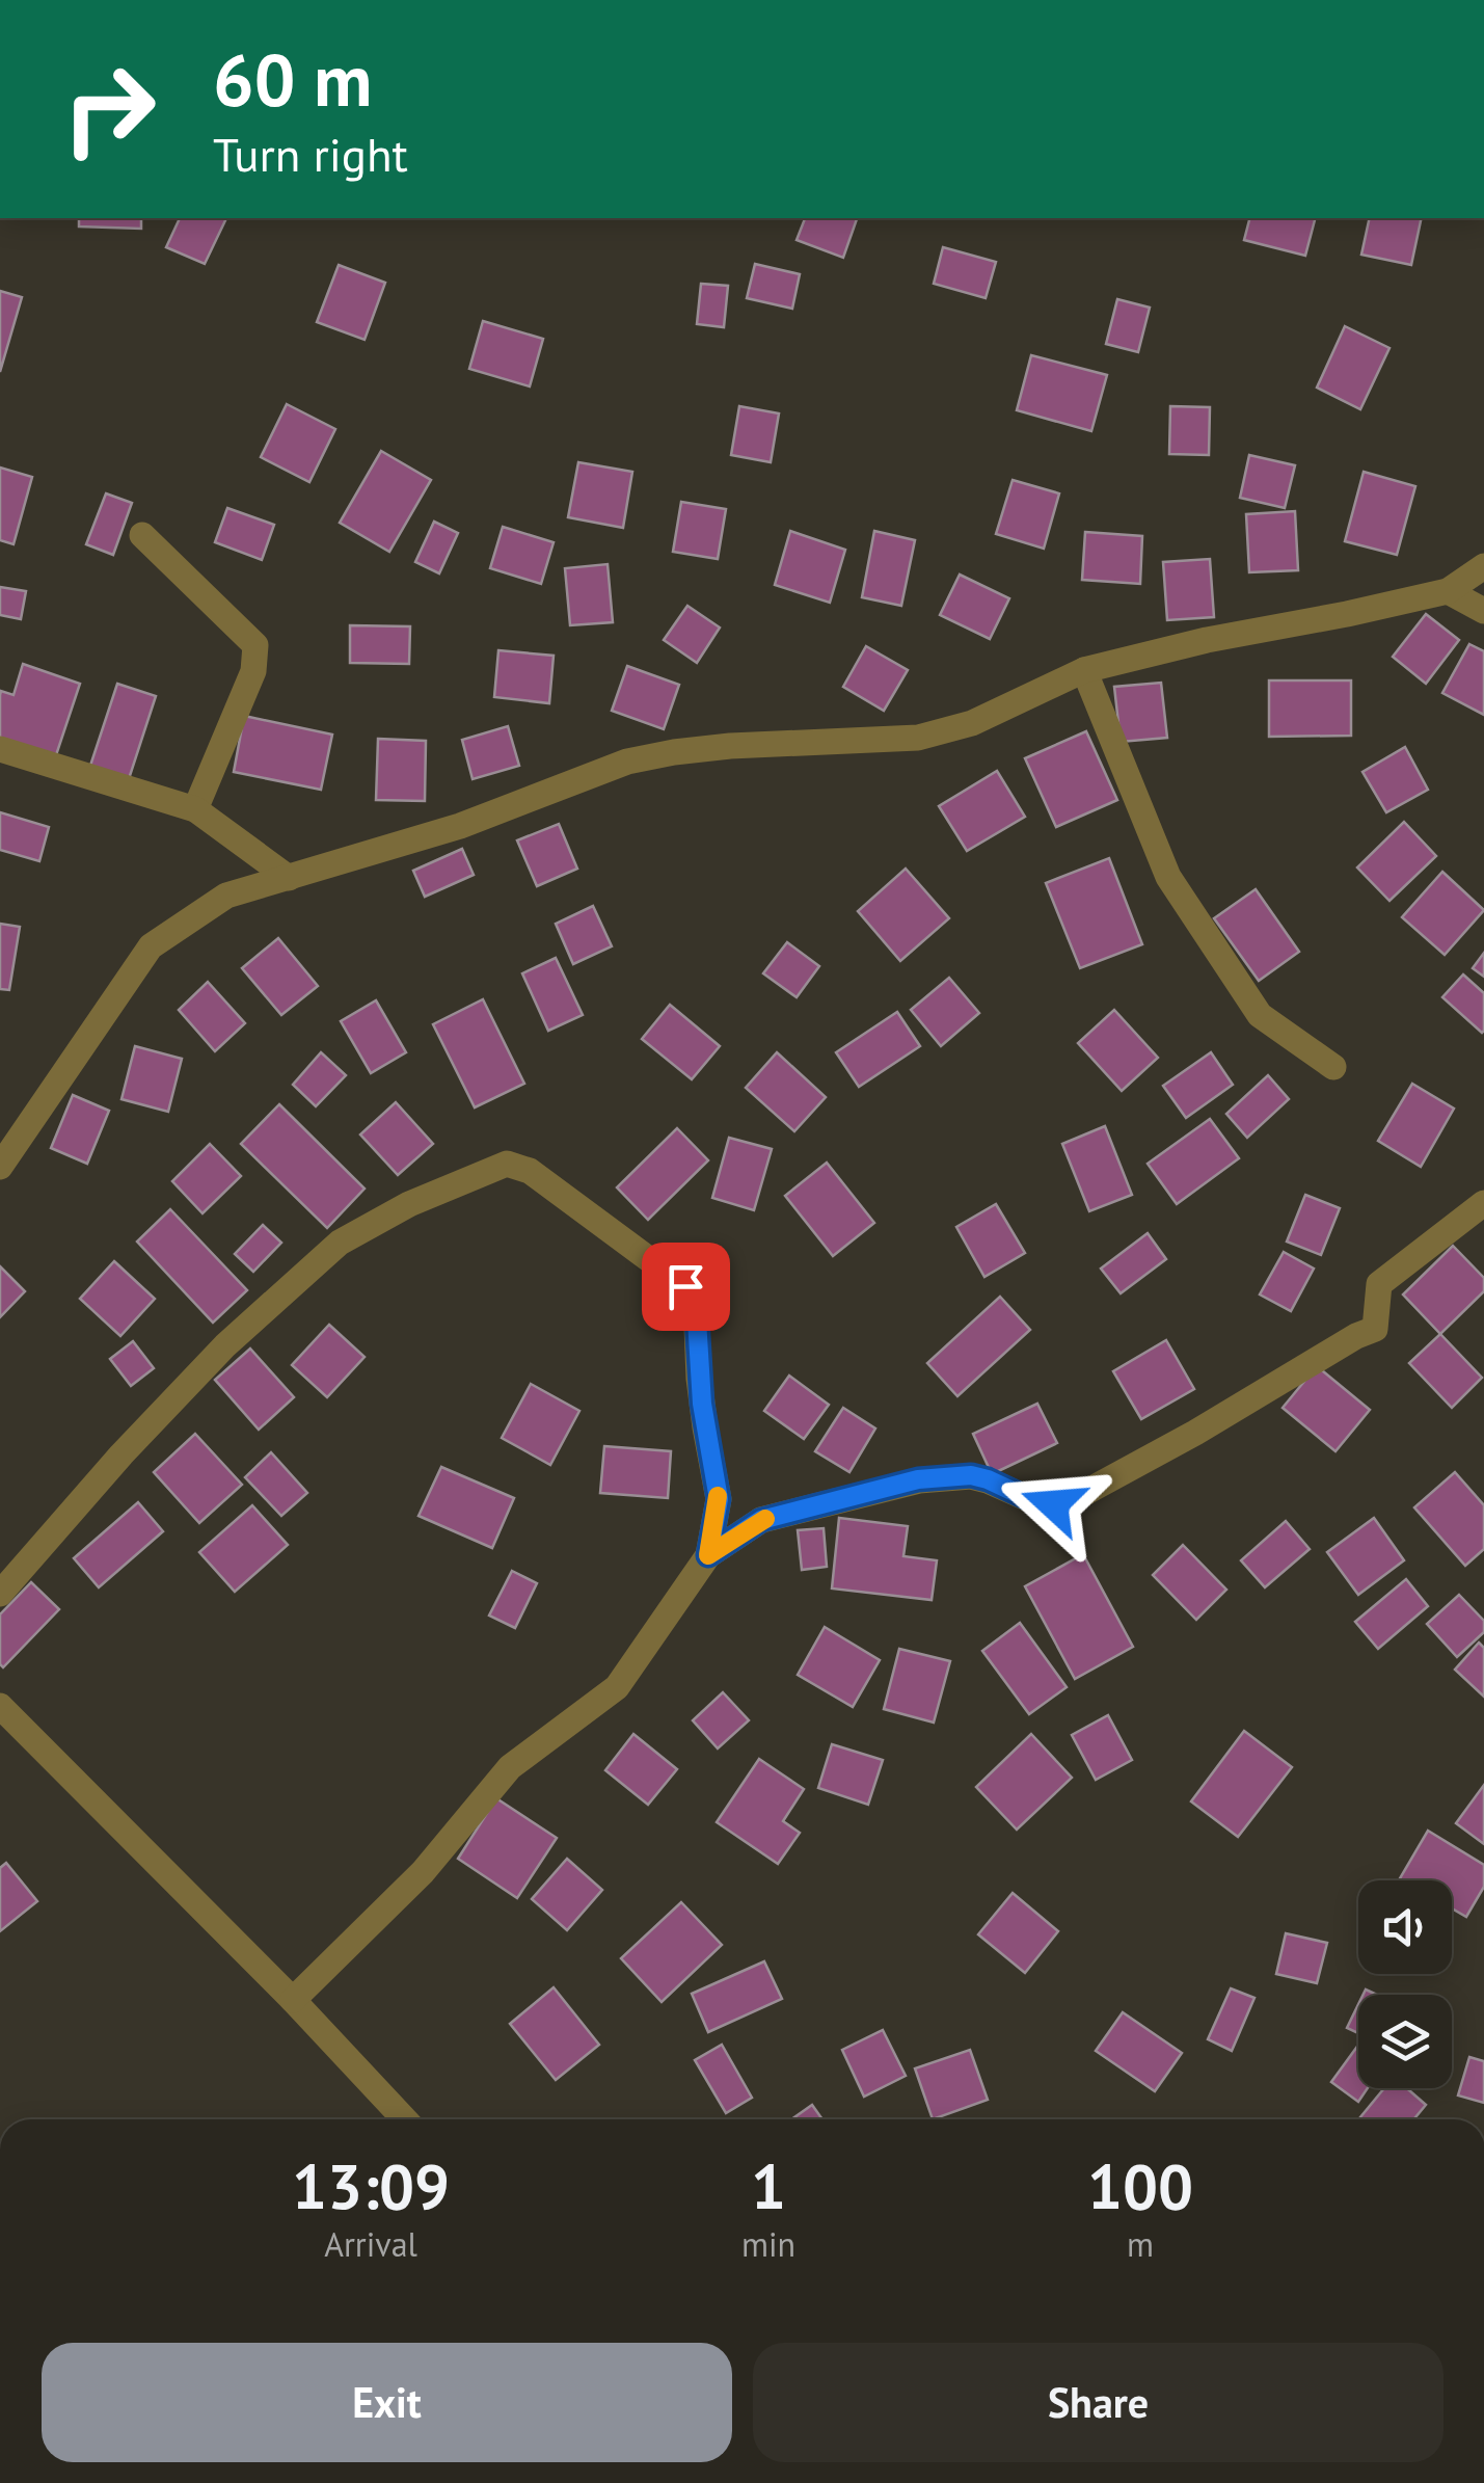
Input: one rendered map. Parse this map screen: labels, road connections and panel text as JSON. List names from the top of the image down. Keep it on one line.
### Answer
{"page":{"turn":["60 m","Turn right"],"eta":["13:09","Arrival","1","min","100","m"],"buttons":["Exit","Share"]}}
